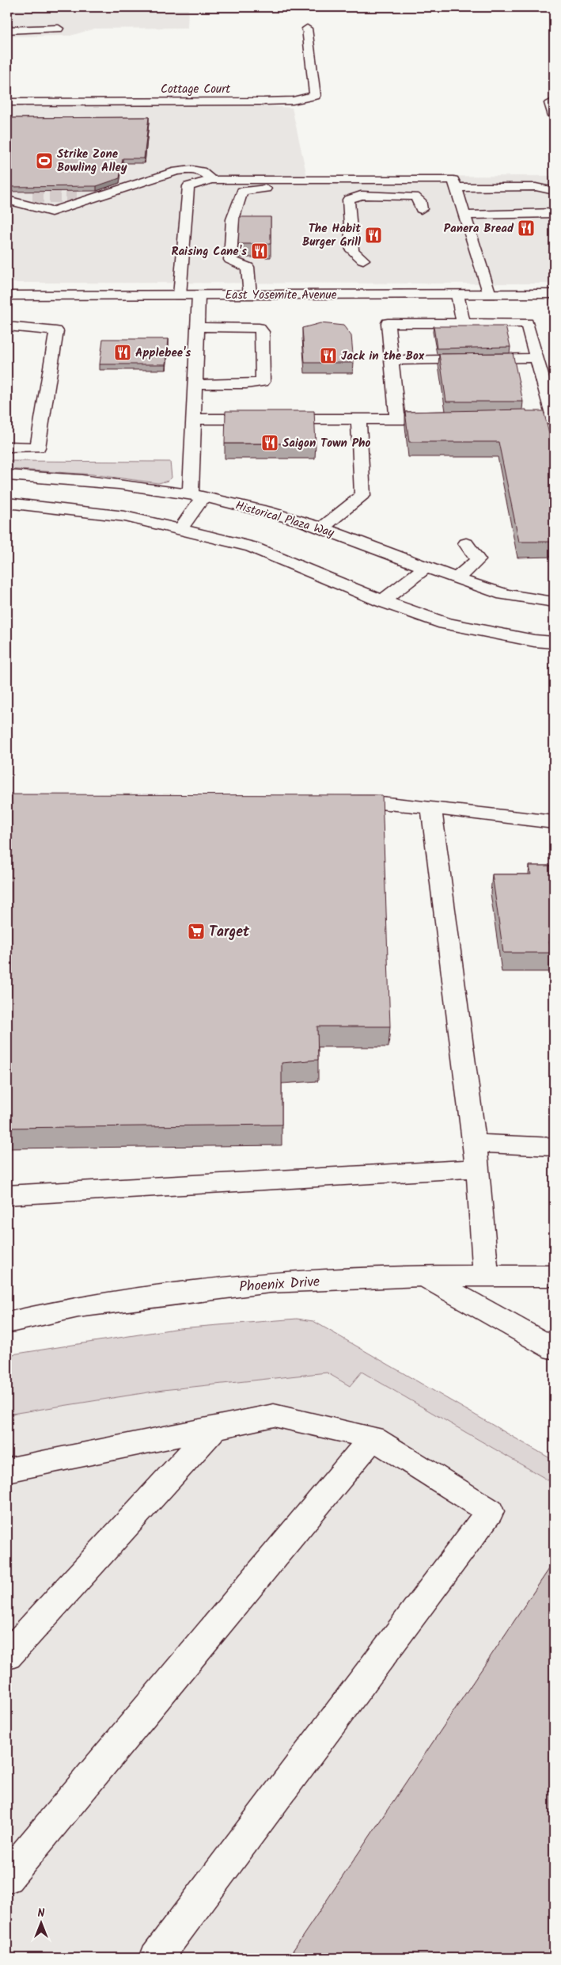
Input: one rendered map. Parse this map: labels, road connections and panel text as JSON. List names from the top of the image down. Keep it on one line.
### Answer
{"streets":{"street":["Cottage Court","East Yosemite Avenue","Historical Plaza Way","Phoenix Drive"]},"places":{"sports":["Strike Zone Bowling Alley"],"restaurant":["Panera Bread","The Habit Burger Grill","Raising Cane's","Applebee's","Jack in the Box","Saigon Town Pho"],"supermarket":["Target"]},"north":"top"}
